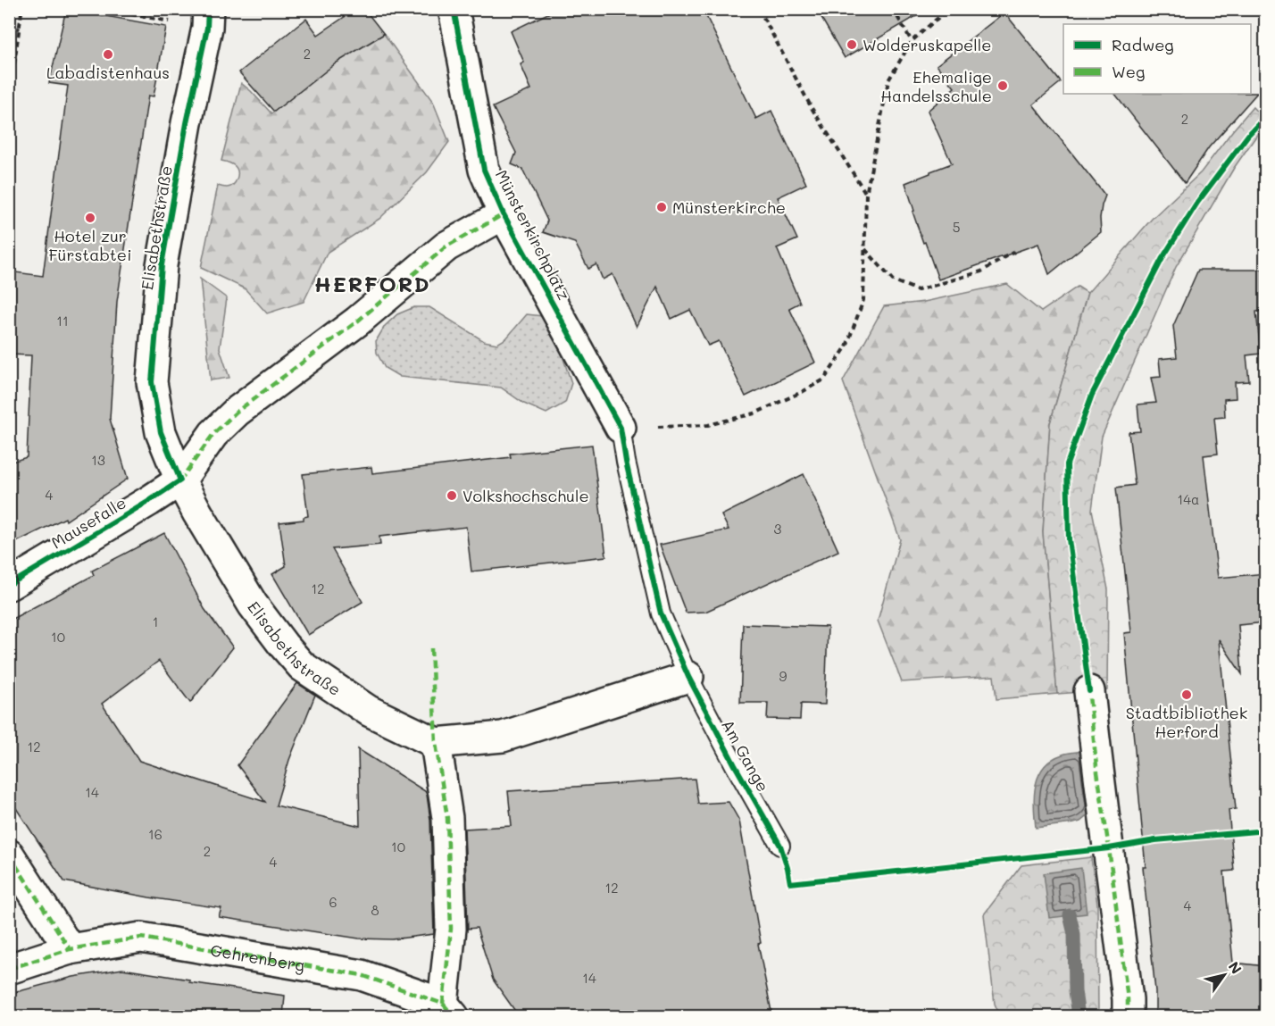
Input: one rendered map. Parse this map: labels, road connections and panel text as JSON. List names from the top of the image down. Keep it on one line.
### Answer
{"streets":{"street":["Elisabethstraße","Münsterkirchplatz","Mausefalle","Gehrenberg"],"lane":["Am Gange"]},"crossings":[["Elisabethstraße","Münsterkirchplatz"],["Elisabethstraße","Mausefalle"],["Elisabethstraße","Gehrenberg"],["Münsterkirchplatz","Mausefalle"],["Münsterkirchplatz","Am Gange"]],"districts":["HERFORD"],"places":["Wolderuskapelle","Labadistenhaus","Ehemalige Handelsschule","Münsterkirche","Hotel zur Fürstabtei","Volkshochschule","Stadtbibliothek Herford"],"house_numbers":["2","2","5","11","13","4","14a","3","12","1","10","9","12","14","16","10","2","4","12","6","4","8","14"],"legend":["Radweg","Weg"],"north":"top right"}
